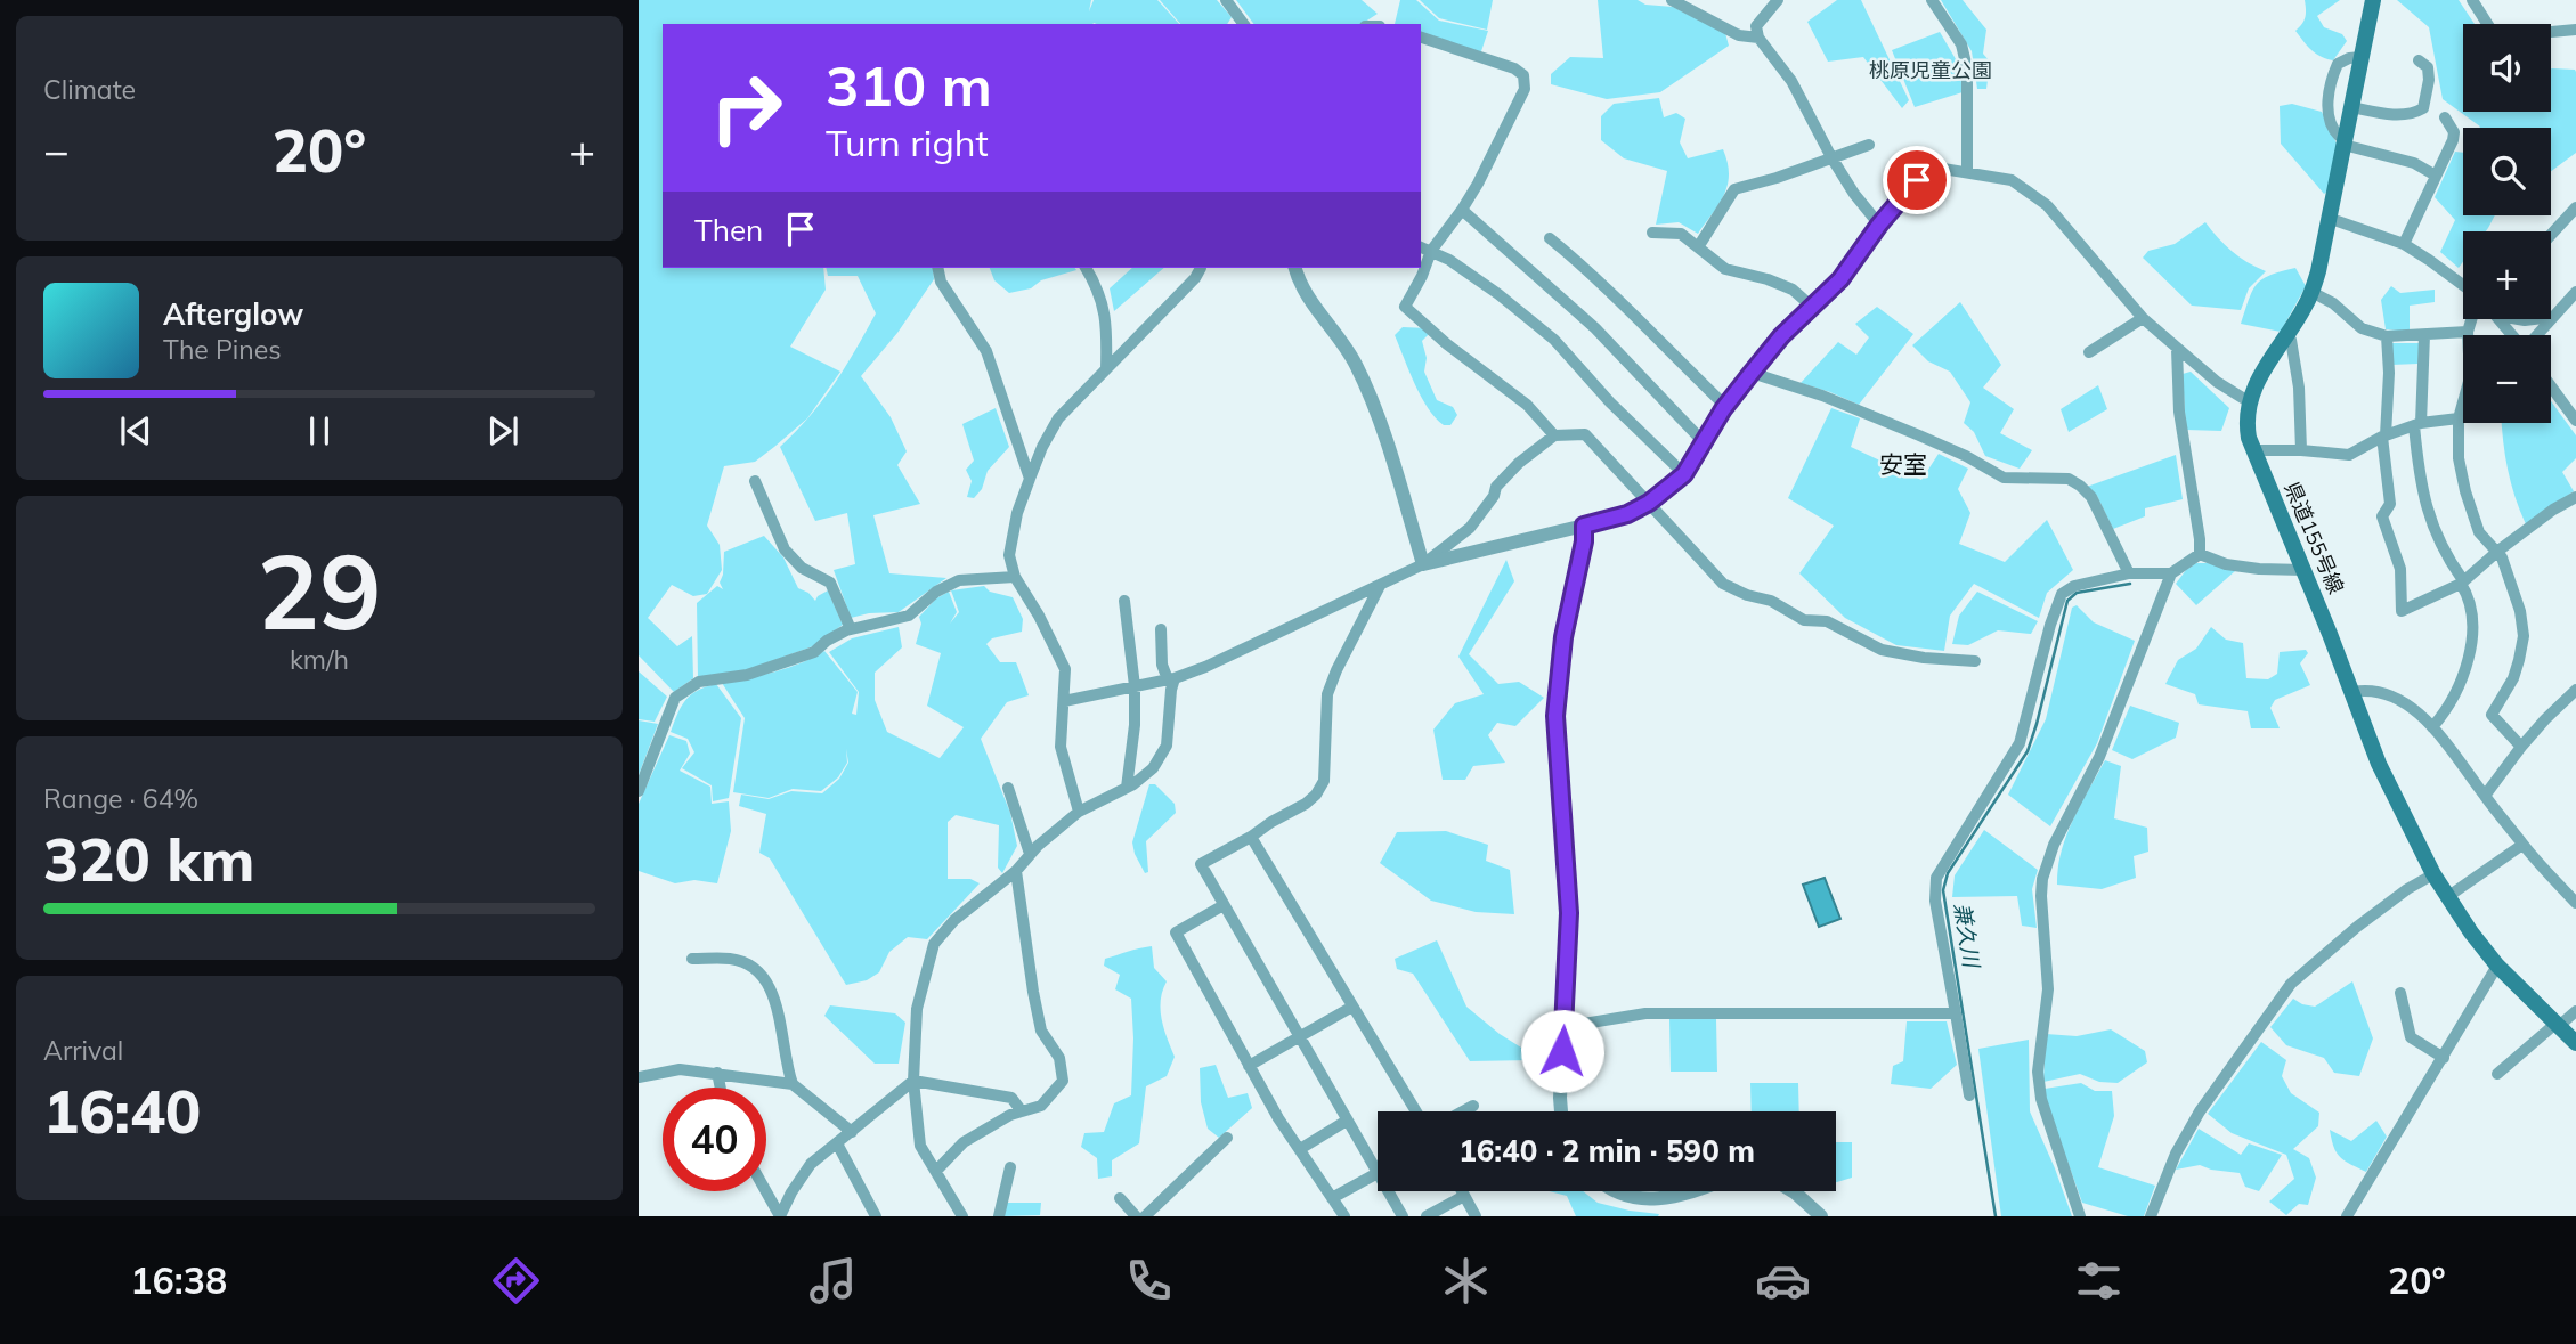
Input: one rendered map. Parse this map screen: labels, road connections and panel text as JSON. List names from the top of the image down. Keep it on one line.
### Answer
{"streets":{"main road":["県道155号線"]},"districts":["安室"],"water":["兼久川"],"parks":["桃原児童公園"],"page":{"tile":["Climate",["29","km/h"],["Range · 64%","320 km"],["Arrival","16:40"]],"map_buttons":["+","−"],"turn":["310 m","Turn right"],"heat":["−","20°","+"],"then":"Then","song":["Afterglow","The Pines"],"limit":"40","trip":"16:40 · 2 min · 590 m","tabs":["16:38","20°"]}}
